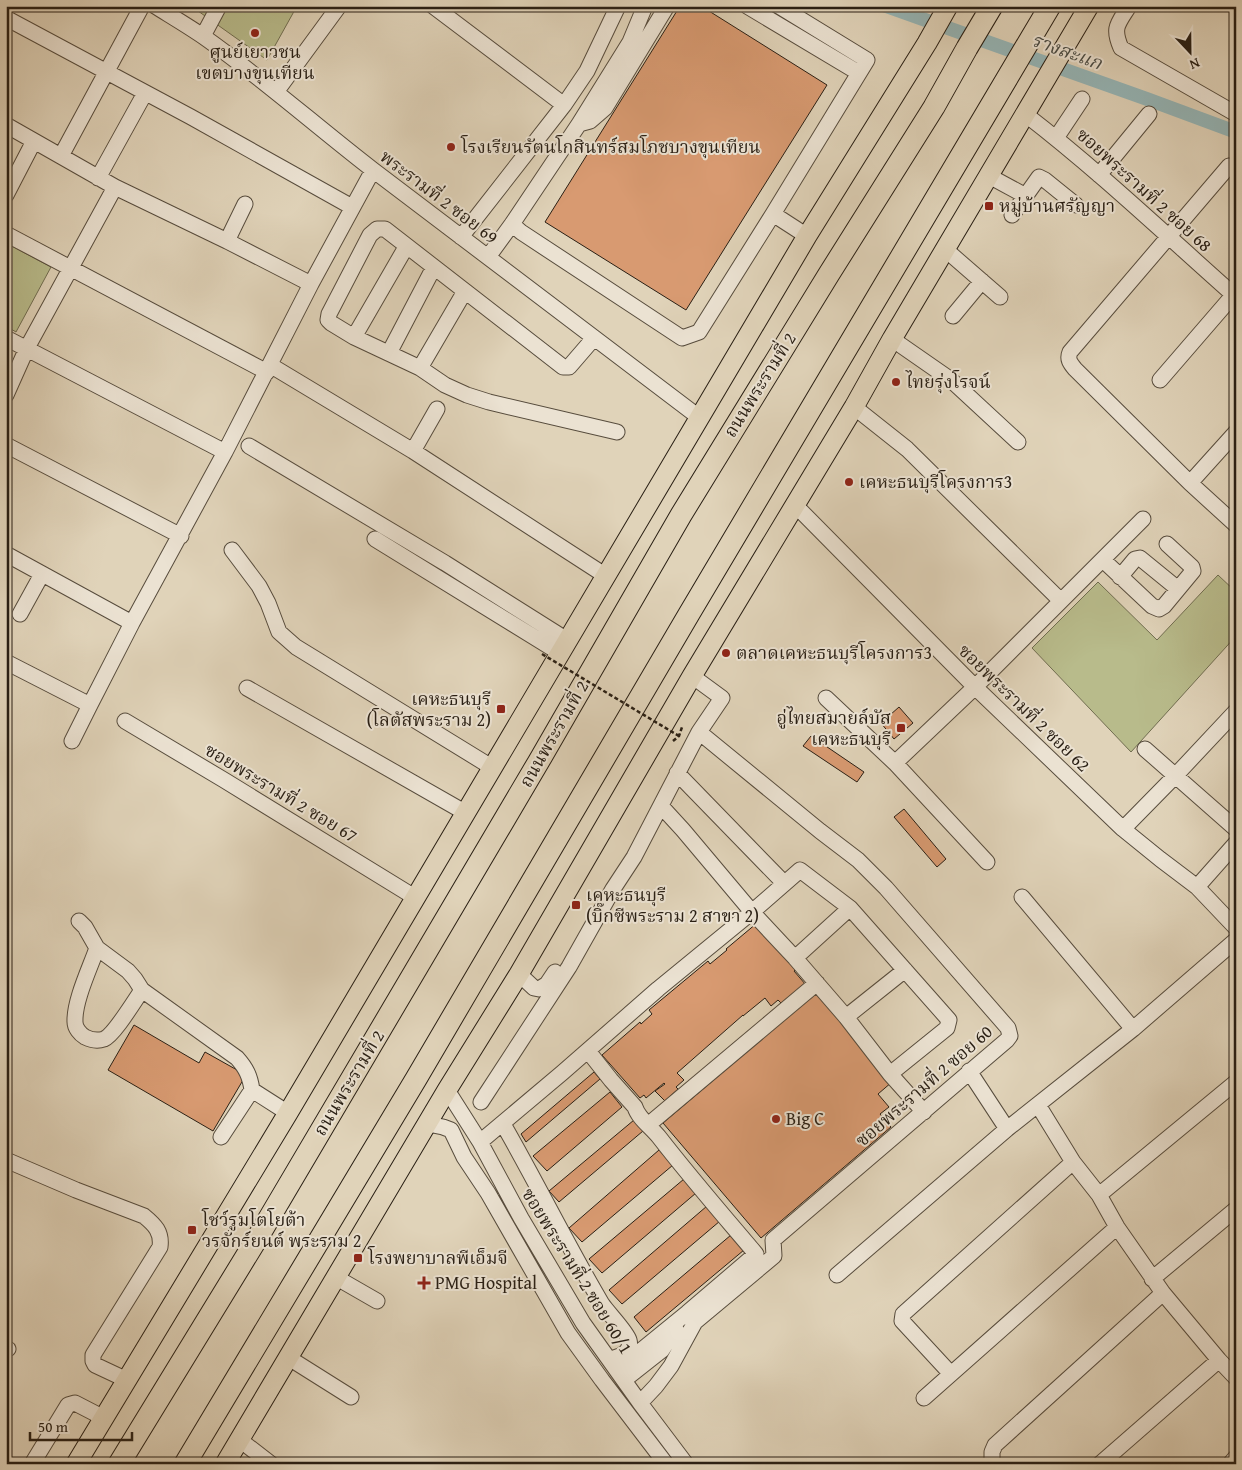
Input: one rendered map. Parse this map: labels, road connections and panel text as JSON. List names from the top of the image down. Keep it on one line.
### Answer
{"streets":{"highway":["ถนนพระรามที่ 2"],"street":["ซอยพระรามที่ 2 ซอย 68","พระรามที่ 2 ซอย 69","ซอยพระรามที่ 2 ซอย 62","ซอยพระรามที่ 2 ซอย 67","ซอยพระรามที่ 2 ซอย 60","ซอยพระรามที่ 2 ซอย 60/1"]},"crossings":[["พระรามที่ 2 ซอย 69","ถนนพระรามที่ 2"],["ถนนพระรามที่ 2","ซอยพระรามที่ 2 ซอย 67"],["ซอยพระรามที่ 2 ซอย 60","ซอยพระรามที่ 2 ซอย 60/1"]],"water":["รางสะแก"],"places":{"other":["ศูนย์เยาวชน เขตบางขุนเทียน","โรงเรียนรัตนโกสินทร์สมโภชบางขุนเทียน","ไทยรุ่งโรจน์","เคหะธนบุรีโครงการ3","ตลาดเคหะธนบุรีโครงการ3","Big C"],"transit":["หมู่บ้านศรัญญา","เคหะธนบุรี (โลตัสพระราม 2)","อู่ไทยสมายล์บัส เคหะธนบุรี","เคหะธนบุรี (บิ๊กซีพระราม 2 สาขา 2)","โชว์รูมโตโยต้า วรจักร์ยนต์ พระราม 2","โรงพยาบาลพีเอ็มจี"],"health":["PMG Hospital"]},"scale_bar":"50 m","north":"bottom"}
